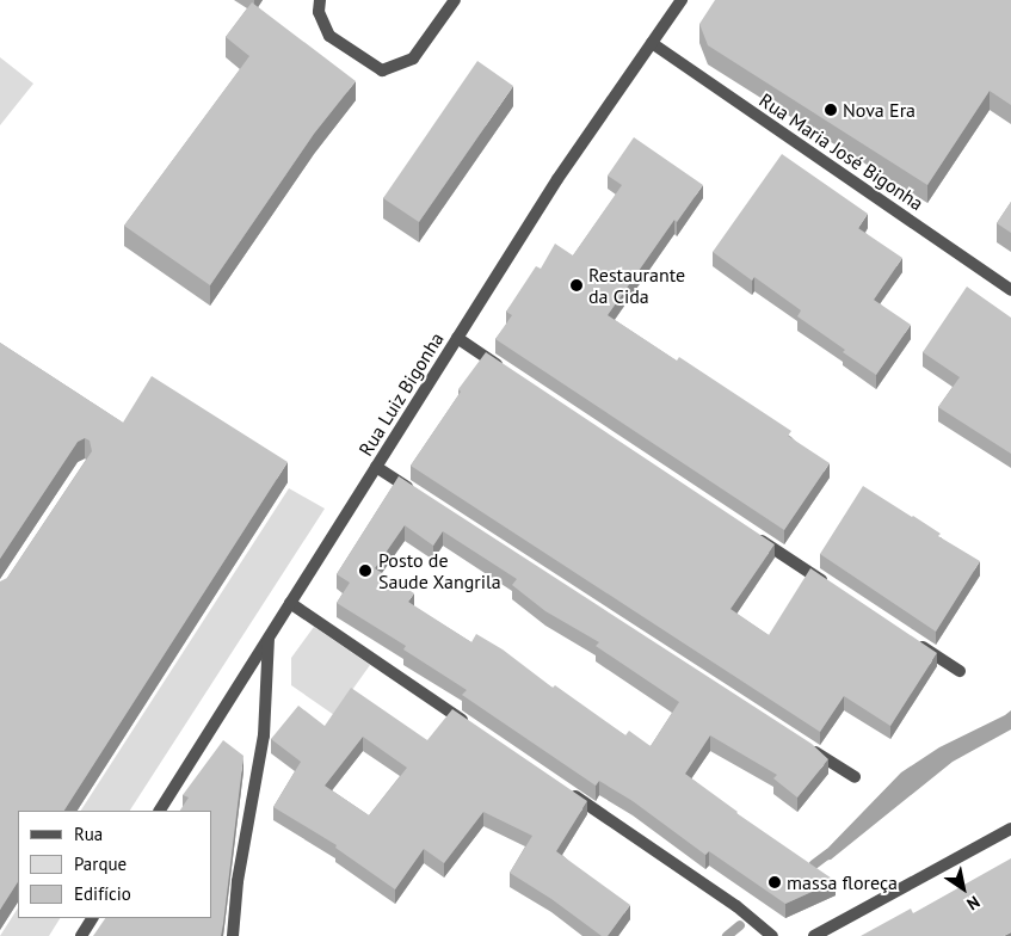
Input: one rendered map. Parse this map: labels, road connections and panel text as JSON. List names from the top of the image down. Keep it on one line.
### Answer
{"streets":{"street":["Rua Maria José Bigonha","Rua Luiz Bigonha"]},"crossings":[["Rua Maria José Bigonha","Rua Luiz Bigonha"]],"places":["Nova Era","Restaurante da Cida","Posto de Saude Xangrila","massa floreça"],"legend":["Rua","Parque","Edifício"],"north":"bottom right"}
